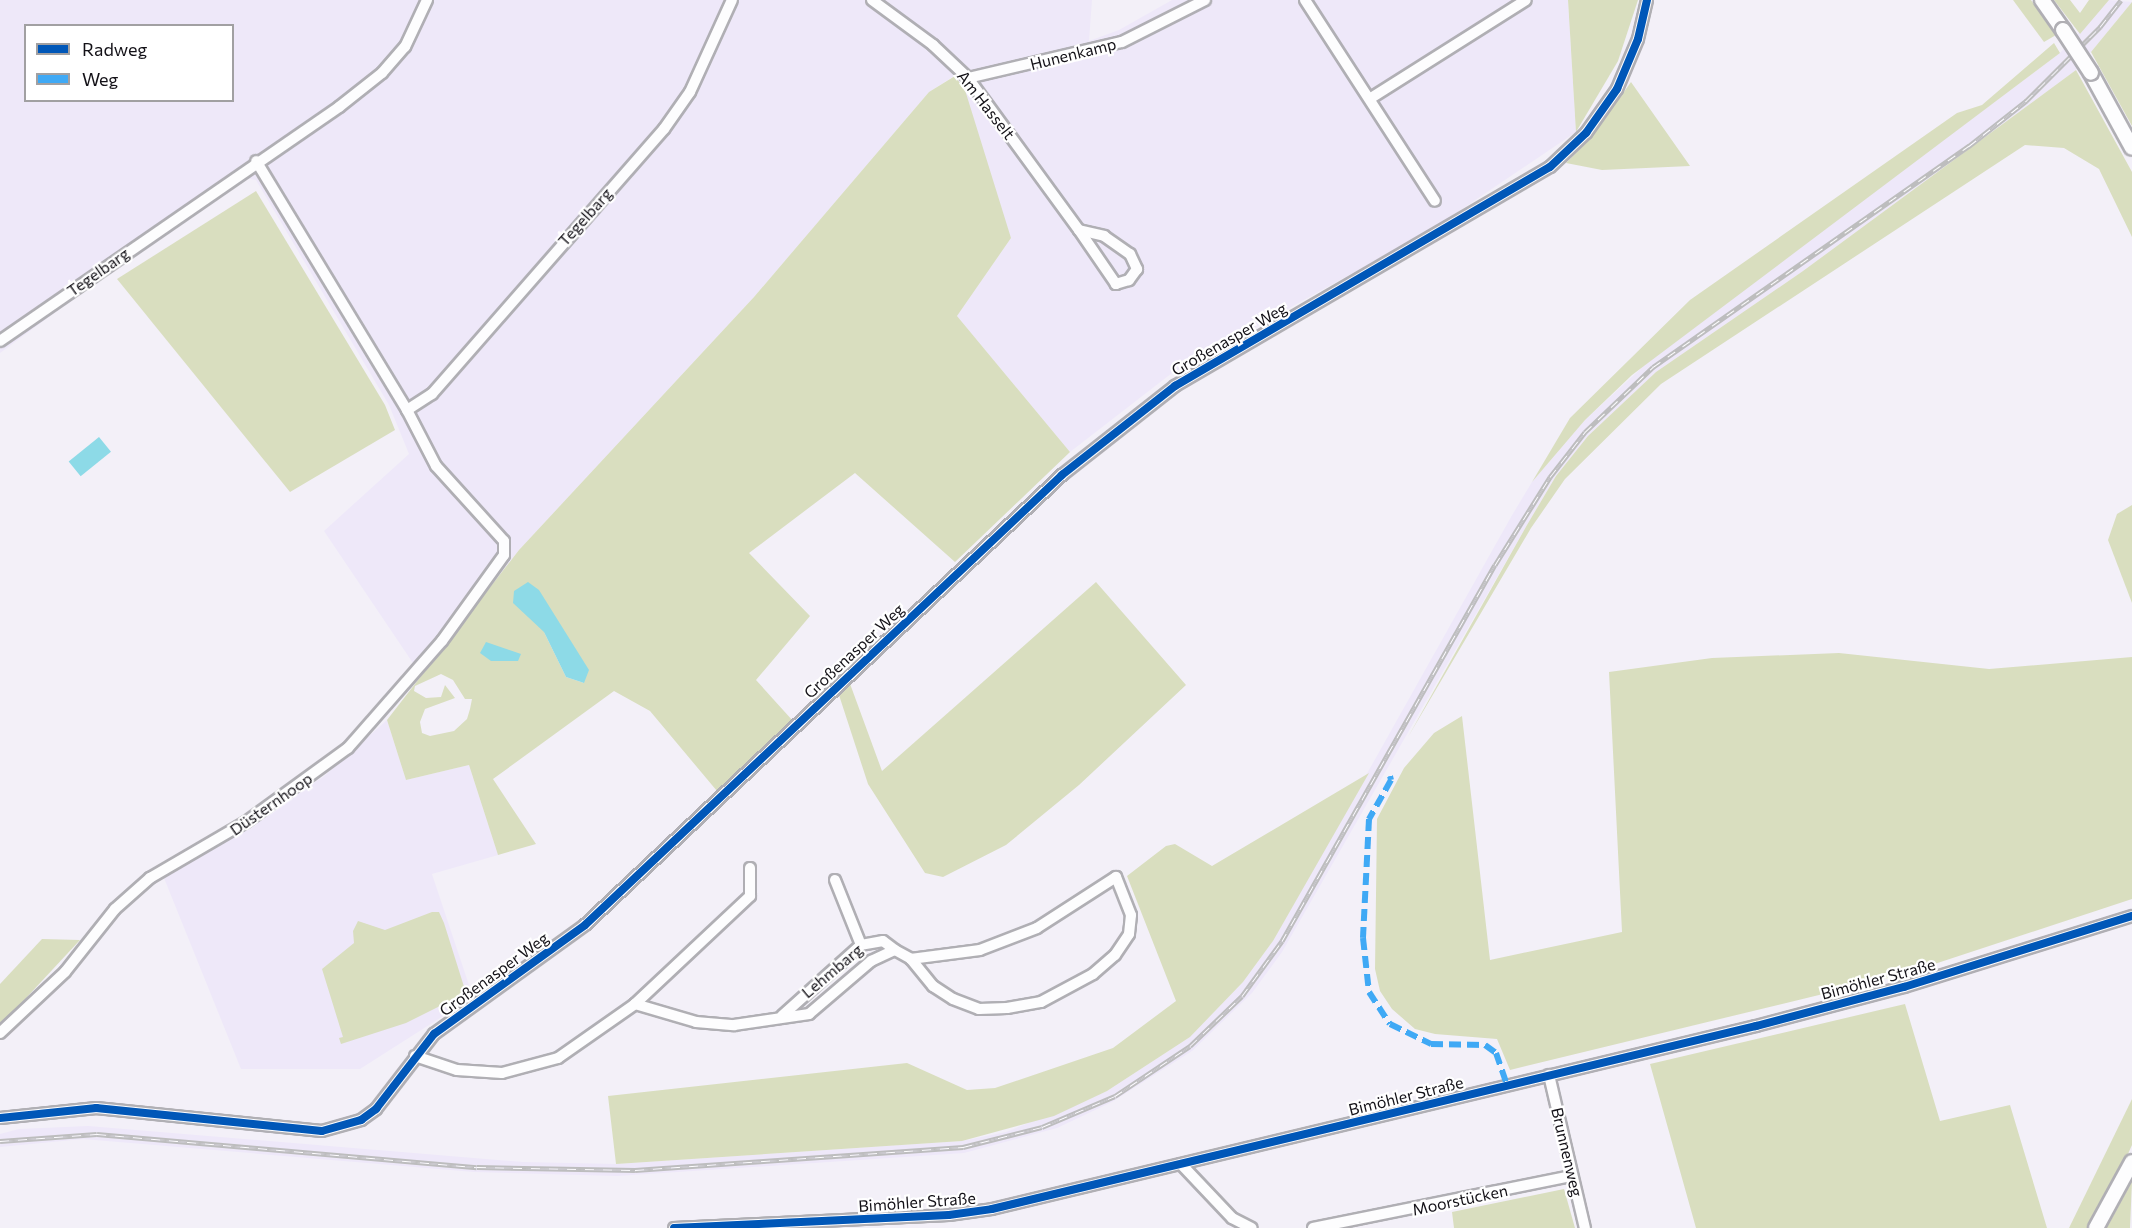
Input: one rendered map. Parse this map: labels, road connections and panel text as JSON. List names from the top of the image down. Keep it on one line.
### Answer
{"streets":{"street":["Hunenkamp","Am Hasselt","Tegelbarg","Großenasper Weg","Düsternhoop","Lehmbarg","Bimöhler Straße","Brunnenweg","Moorstücken"]},"crossings":[["Hunenkamp","Am Hasselt"],["Tegelbarg","Düsternhoop"],["Bimöhler Straße","Brunnenweg"],["Brunnenweg","Moorstücken"]],"legend":["Radweg","Weg"]}
